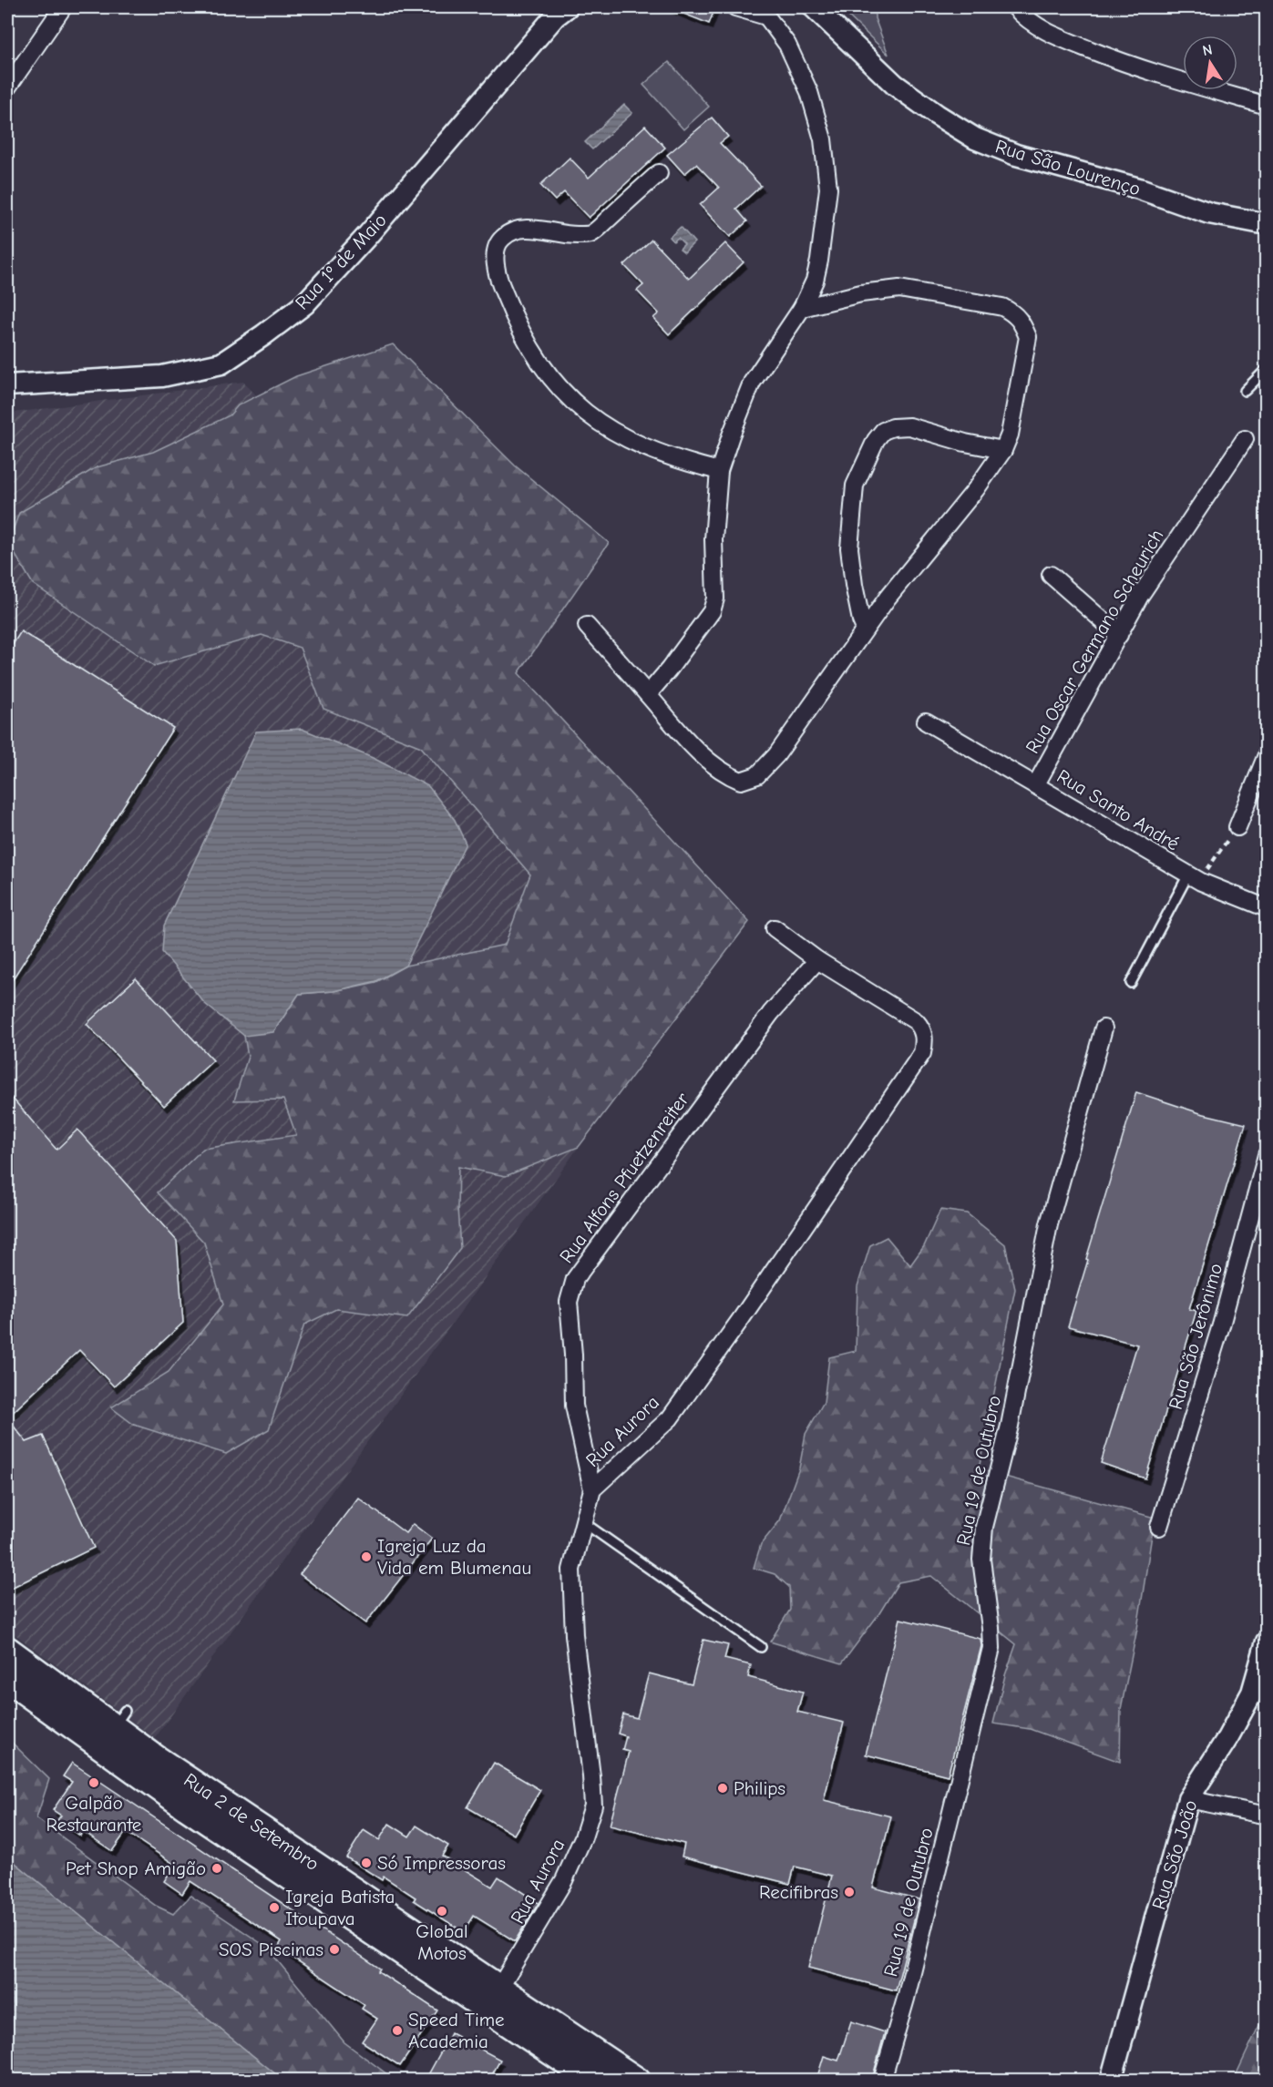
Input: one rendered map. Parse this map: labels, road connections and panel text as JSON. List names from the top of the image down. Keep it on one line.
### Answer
{"streets":{"main road":["Rua 2 de Setembro"],"street":["Rua São Lourenço","Rua 1º de Maio","Rua Oscar Germano Scheurich","Rua Santo André","Rua Alfons Pfuetzenreiter","Rua São Jerônimo","Rua Aurora","Rua 19 de Outubro","Rua São João"]},"crossings":[["Rua Oscar Germano Scheurich","Rua Santo André"],["Rua Alfons Pfuetzenreiter","Rua Aurora"],["Rua Aurora","Rua 2 de Setembro"]],"places":["Igreja Luz da Vida em Blumenau","Galpão Restaurante","Philips","Só Impressoras","Pet Shop Amigão","Recifibras","Igreja Batista Itoupava","Global Motos","SOS Piscinas","Speed Time Academia"],"north":"top"}
